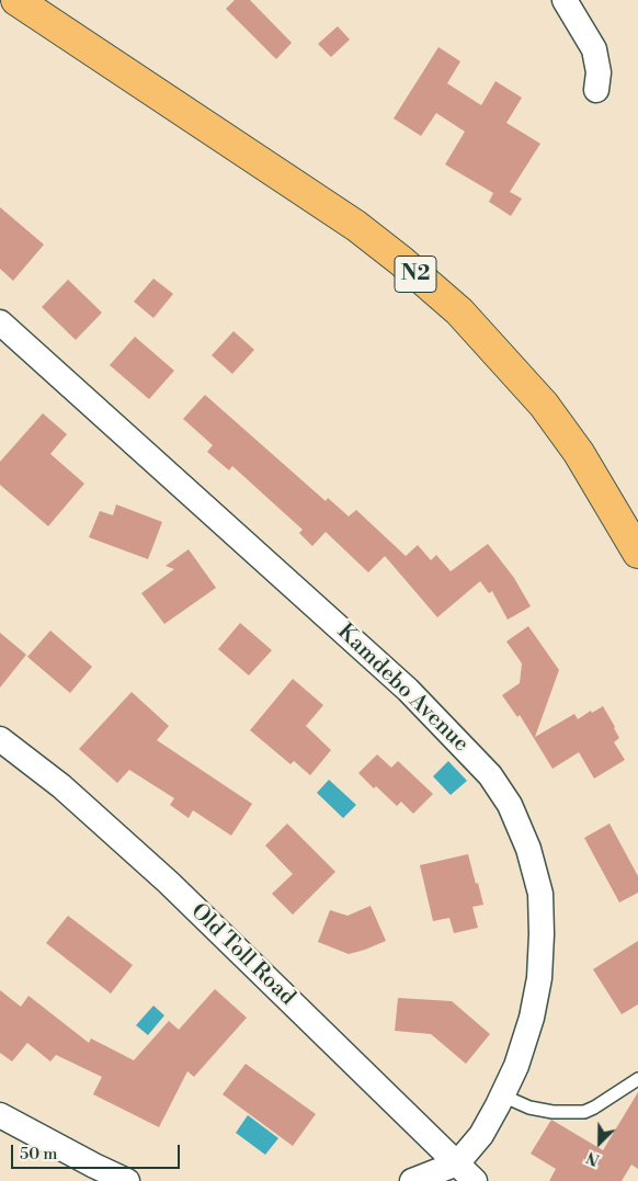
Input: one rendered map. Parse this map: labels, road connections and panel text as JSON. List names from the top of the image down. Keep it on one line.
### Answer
{"streets":{"highway":["N2"],"street":["Kamdebo Avenue","Old Toll Road"]},"crossings":[["Kamdebo Avenue","Old Toll Road"]],"scale_bar":"50 m","north":"bottom left"}
